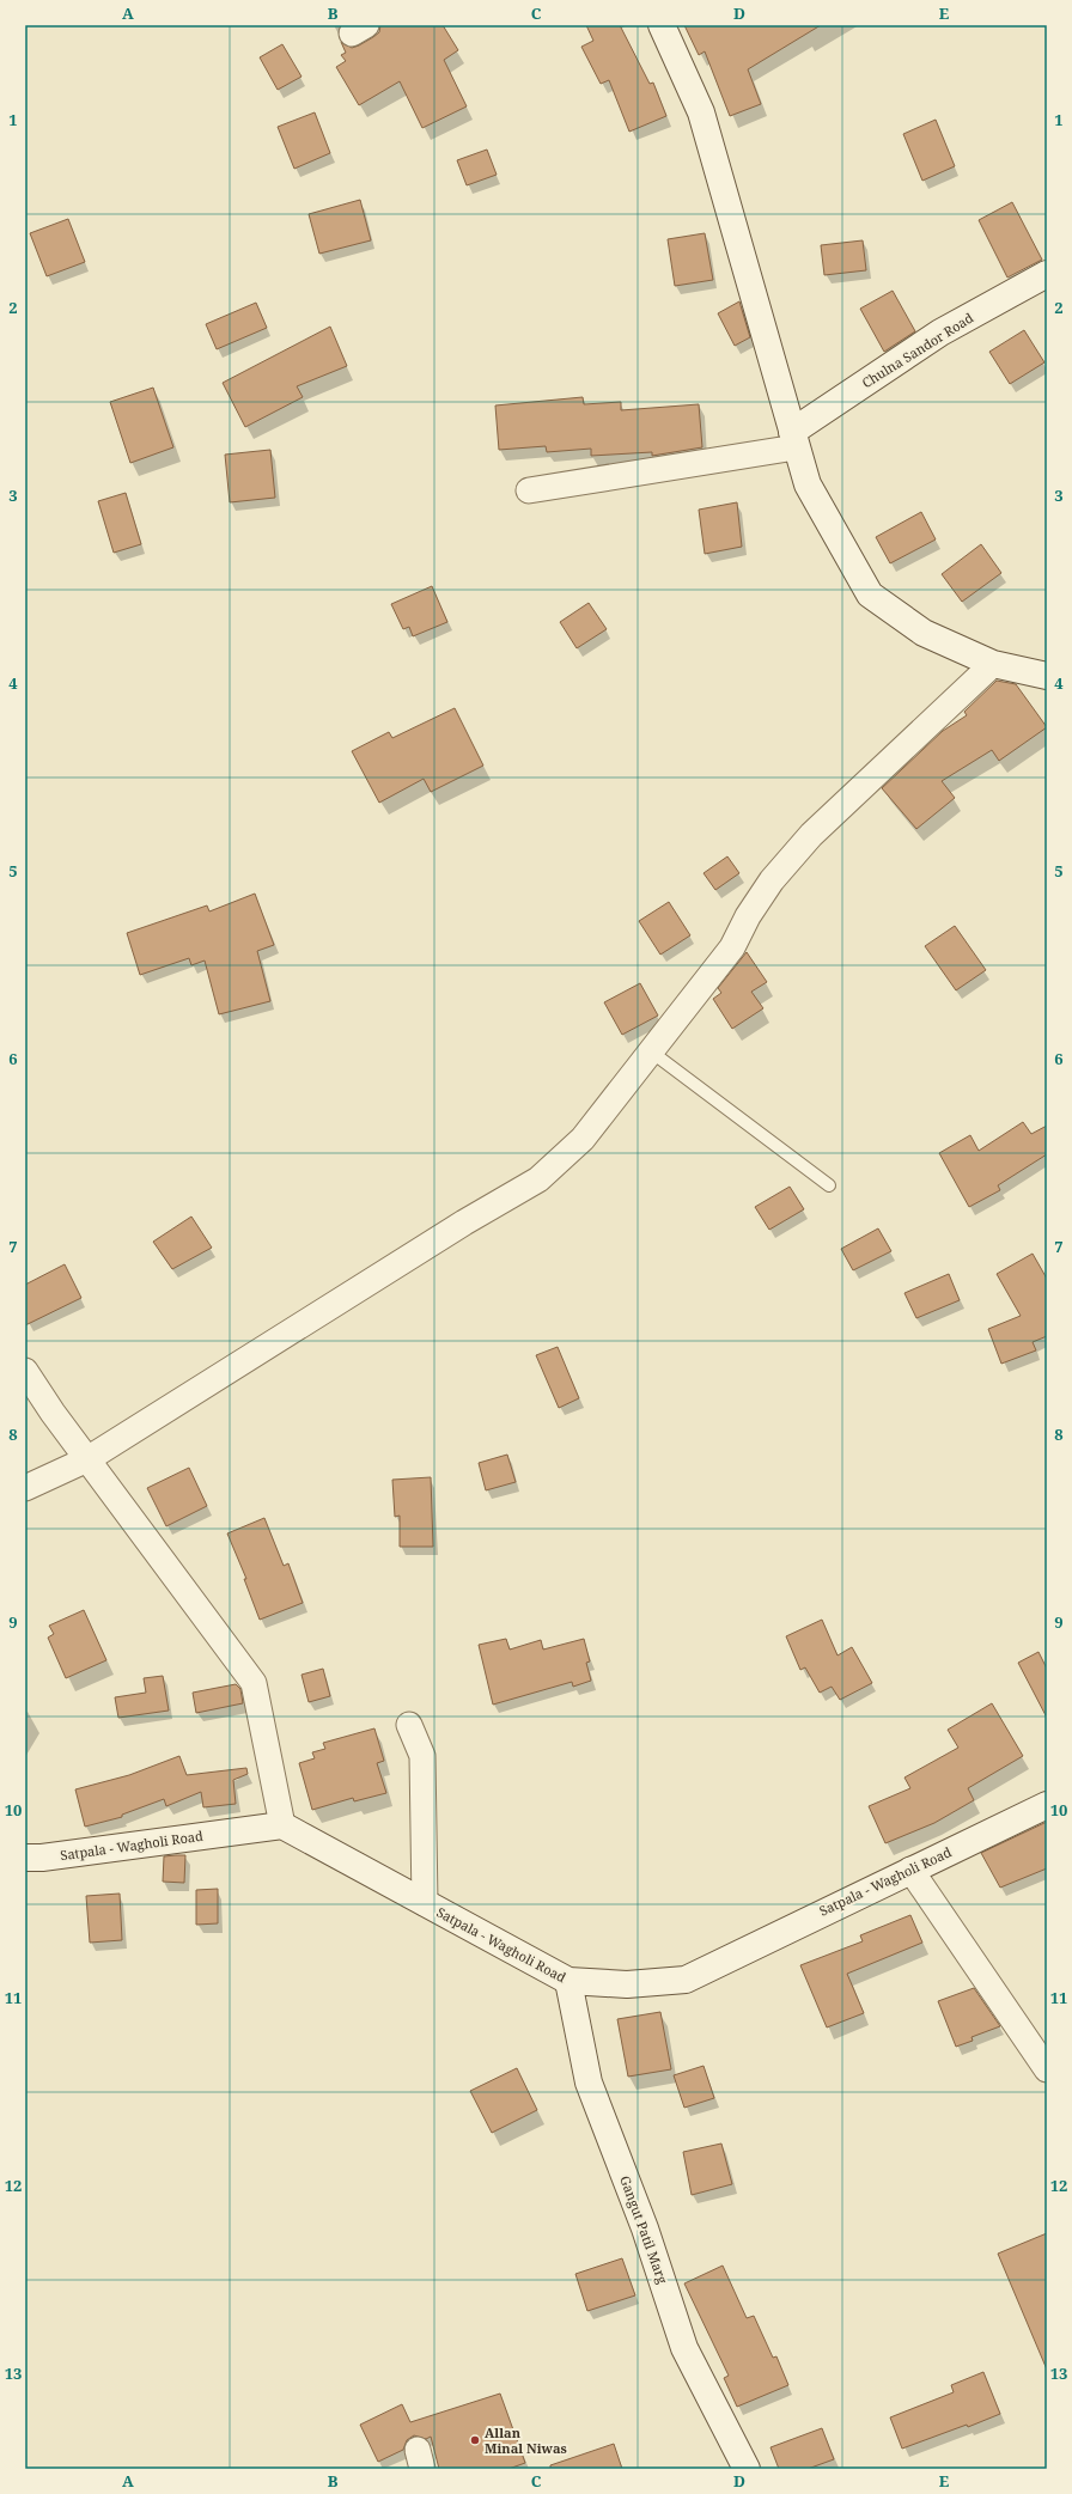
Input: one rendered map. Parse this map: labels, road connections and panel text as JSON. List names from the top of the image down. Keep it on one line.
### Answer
{"streets":{"main road":["Chulna Sandor Road","Satpala - Wagholi Road","Gangut Patil Marg"]},"crossings":[["Satpala - Wagholi Road","Gangut Patil Marg"]],"places":["Allan Minal Niwas"],"grid":{"columns":["A","B","C","D","E"],"rows":["1","2","3","4","5","6","7","8","9","10","11","12","13"]}}
